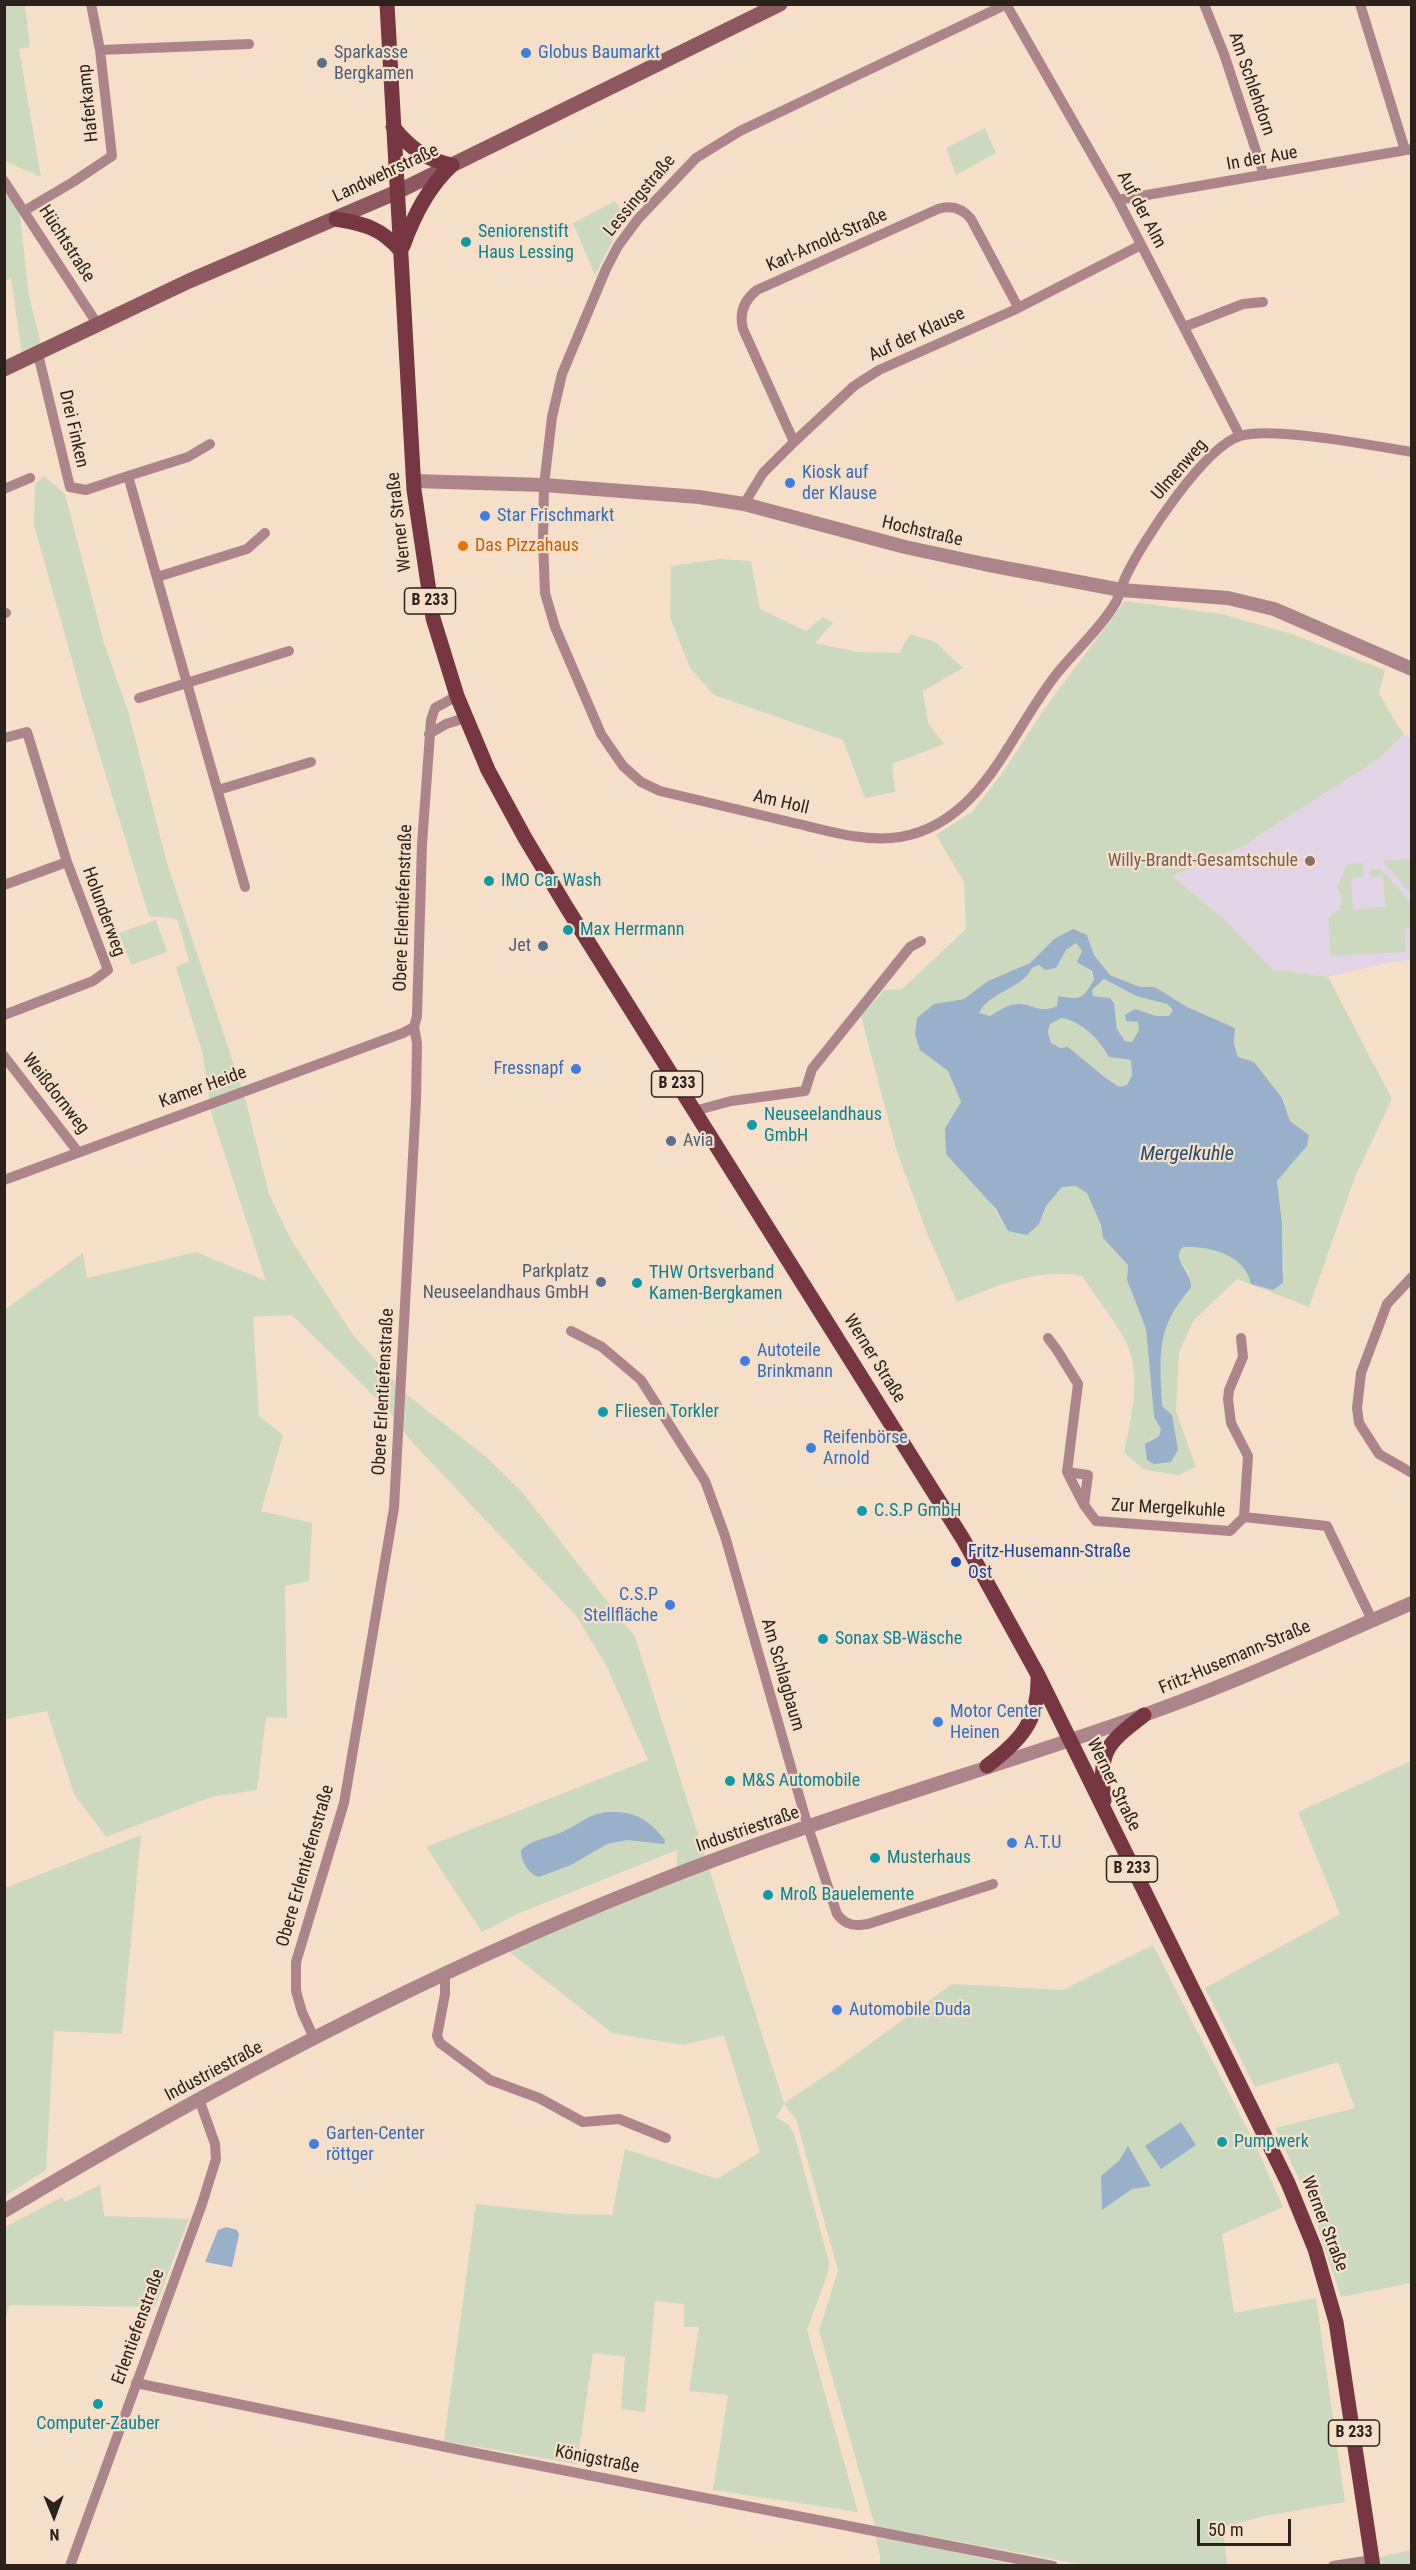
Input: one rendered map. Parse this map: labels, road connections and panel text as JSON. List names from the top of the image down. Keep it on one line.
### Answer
{"streets":{"main road":["Landwehrstraße","Werner Straße","B 233"],"street":["Am Schlehdorn","Haferkamp","In der Aue","Lessingstraße","Auf der Alm","Karl-Arnold-Straße","Hüchtstraße","Auf der Klause","Drei Finken","Ulmenweg","Hochstraße","Am Holl","Obere Erlentiefenstraße","Holunderweg","Kamer Heide","Weißdornweg","Zur Mergelkuhle","Fritz-Husemann-Straße","Am Schlagbaum","Industriestraße","Erlentiefenstraße","Königstraße"]},"crossings":[["Am Schlehdorn","In der Aue"],["Haferkamp","Hüchtstraße"],["In der Aue","Auf der Alm"],["Landwehrstraße","Hüchtstraße"],["Landwehrstraße","Drei Finken"],["Landwehrstraße","Werner Straße"],["Lessingstraße","Auf der Alm"],["Lessingstraße","Hochstraße"],["Lessingstraße","Am Holl"],["Auf der Alm","Auf der Klause"],["Auf der Alm","Ulmenweg"],["Karl-Arnold-Straße","Auf der Klause"],["Auf der Klause","Hochstraße"],["Ulmenweg","Hochstraße"],["Ulmenweg","Am Holl"],["Werner Straße","Hochstraße"],["Werner Straße","Obere Erlentiefenstraße"],["Werner Straße","Fritz-Husemann-Straße"],["Werner Straße","Industriestraße"],["Hochstraße","Am Holl"],["Obere Erlentiefenstraße","Kamer Heide"],["Obere Erlentiefenstraße","Industriestraße"],["Kamer Heide","Weißdornweg"],["Zur Mergelkuhle","Fritz-Husemann-Straße"],["Fritz-Husemann-Straße","Industriestraße"],["Am Schlagbaum","Industriestraße"],["Industriestraße","Erlentiefenstraße"],["Erlentiefenstraße","Königstraße"]],"water":["Mergelkuhle"],"places":["Globus Baumarkt","Sparkasse Bergkamen","Seniorenstift Haus Lessing","Kiosk auf der Klause","Star Frischmarkt","Das Pizzahaus","Willy-Brandt-Gesamtschule","IMO Car Wash","Max Herrmann","Jet","Fressnapf","Neuseelandhaus GmbH","Avia","Parkplatz Neuseelandhaus GmbH","THW Ortsverband Kamen-Bergkamen","Autoteile Brinkmann","Fliesen Torkler","Reifenbörse Arnold","C.S.P GmbH","Fritz-Husemann-Straße Ost","C.S.P Stellfläche","Sonax SB-Wäsche","Motor Center Heinen","M&S Automobile","A.T.U","Musterhaus","Mroß Bauelemente","Automobile Duda","Pumpwerk","Garten-Center röttger","Computer-Zauber"],"scale_bar":"50 m","north":"bottom"}
